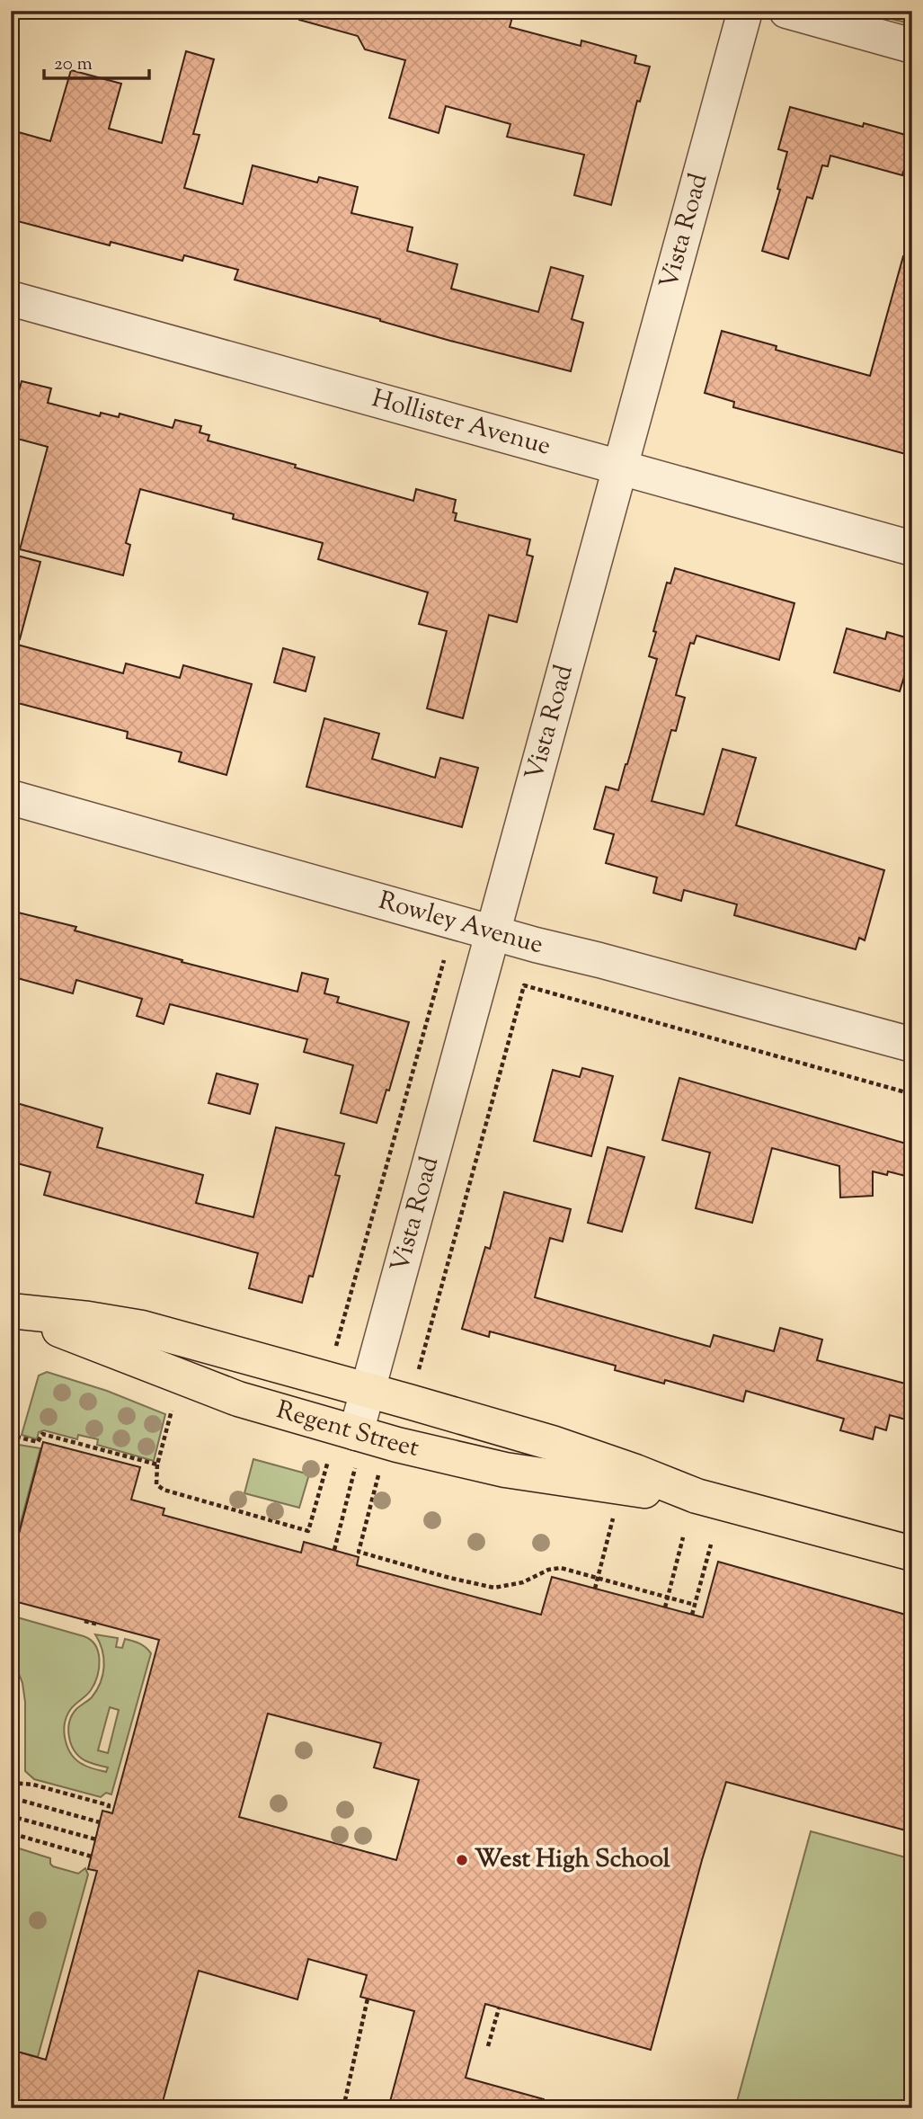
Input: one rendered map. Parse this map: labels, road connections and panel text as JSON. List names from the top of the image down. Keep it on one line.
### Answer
{"streets":{"main road":["Regent Street"],"street":["Vista Road","Hollister Avenue","Rowley Avenue"]},"crossings":[["Vista Road","Hollister Avenue"],["Vista Road","Rowley Avenue"],["Vista Road","Regent Street"]],"places":["West High School"],"scale_bar":"20 m"}
